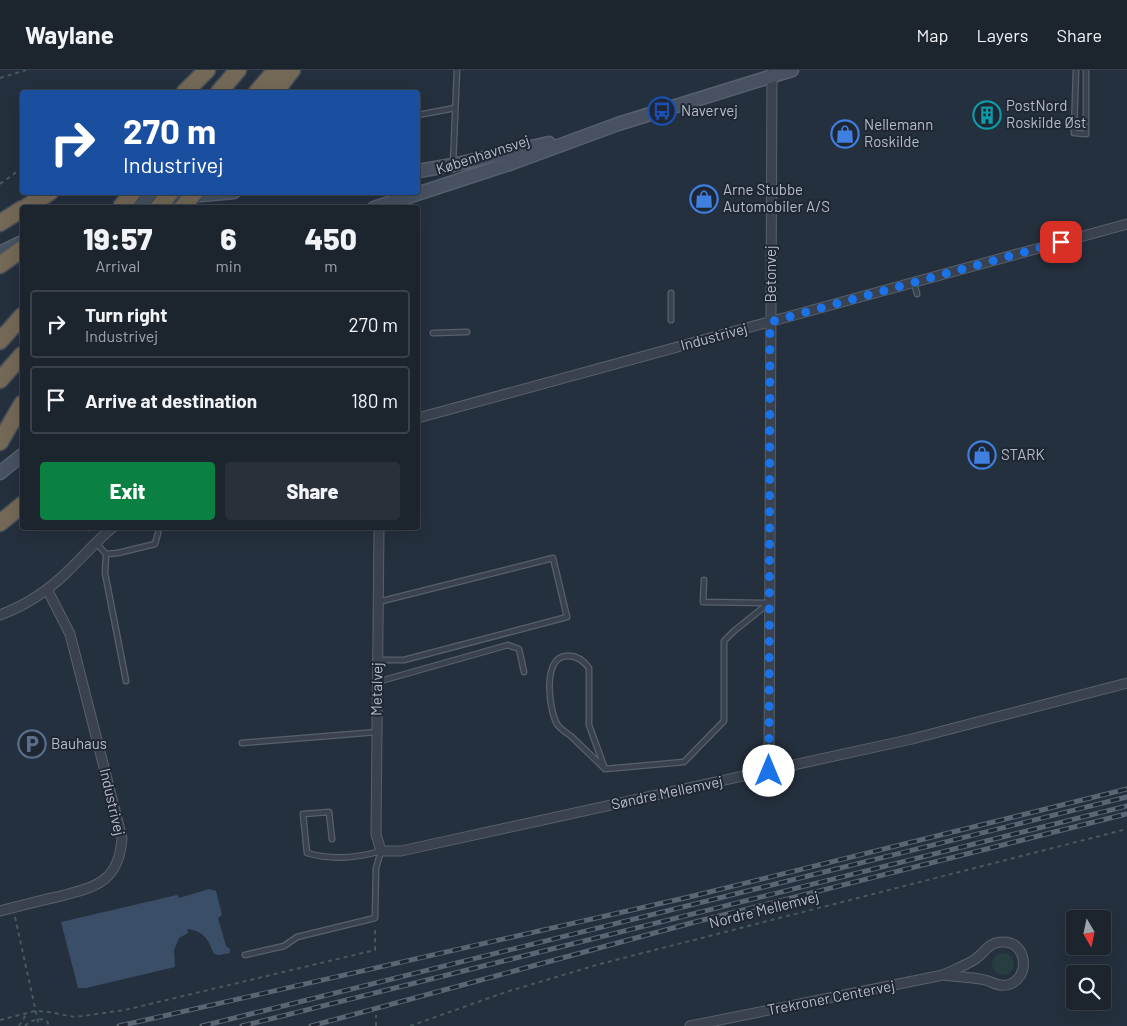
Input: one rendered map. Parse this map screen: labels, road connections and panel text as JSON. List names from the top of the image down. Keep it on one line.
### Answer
{"streets":{"main road":["Københavnsvej"],"street":["Betonvej","Industrivej","Metalvej","Søndre Mellemvej","Trekroner Centervej"],"path":["Nordre Mellemvej"]},"crossings":[["Københavnsvej","Betonvej"],["Betonvej","Industrivej"],["Betonvej","Søndre Mellemvej"],["Metalvej","Søndre Mellemvej"]],"places":{"bus stop":["Navervej"],"building":["PostNord Roskilde Øst"],"shop":["Nellemann Roskilde","Arne Stubbe Automobiler A/S","STARK"],"parking":["Bauhaus"]},"north":"bottom","page":{"header":"Waylane","nav":["Map","Layers","Share"],"turn":["270 m","Industrivej"],"eta":["19:57","Arrival","6","min","450","m"],"list":[{"name":"Turn right","note":"Industrivej","value":"270 m"},{"name":"Arrive at destination","value":"180 m"}],"buttons":["Exit","Share"]}}
